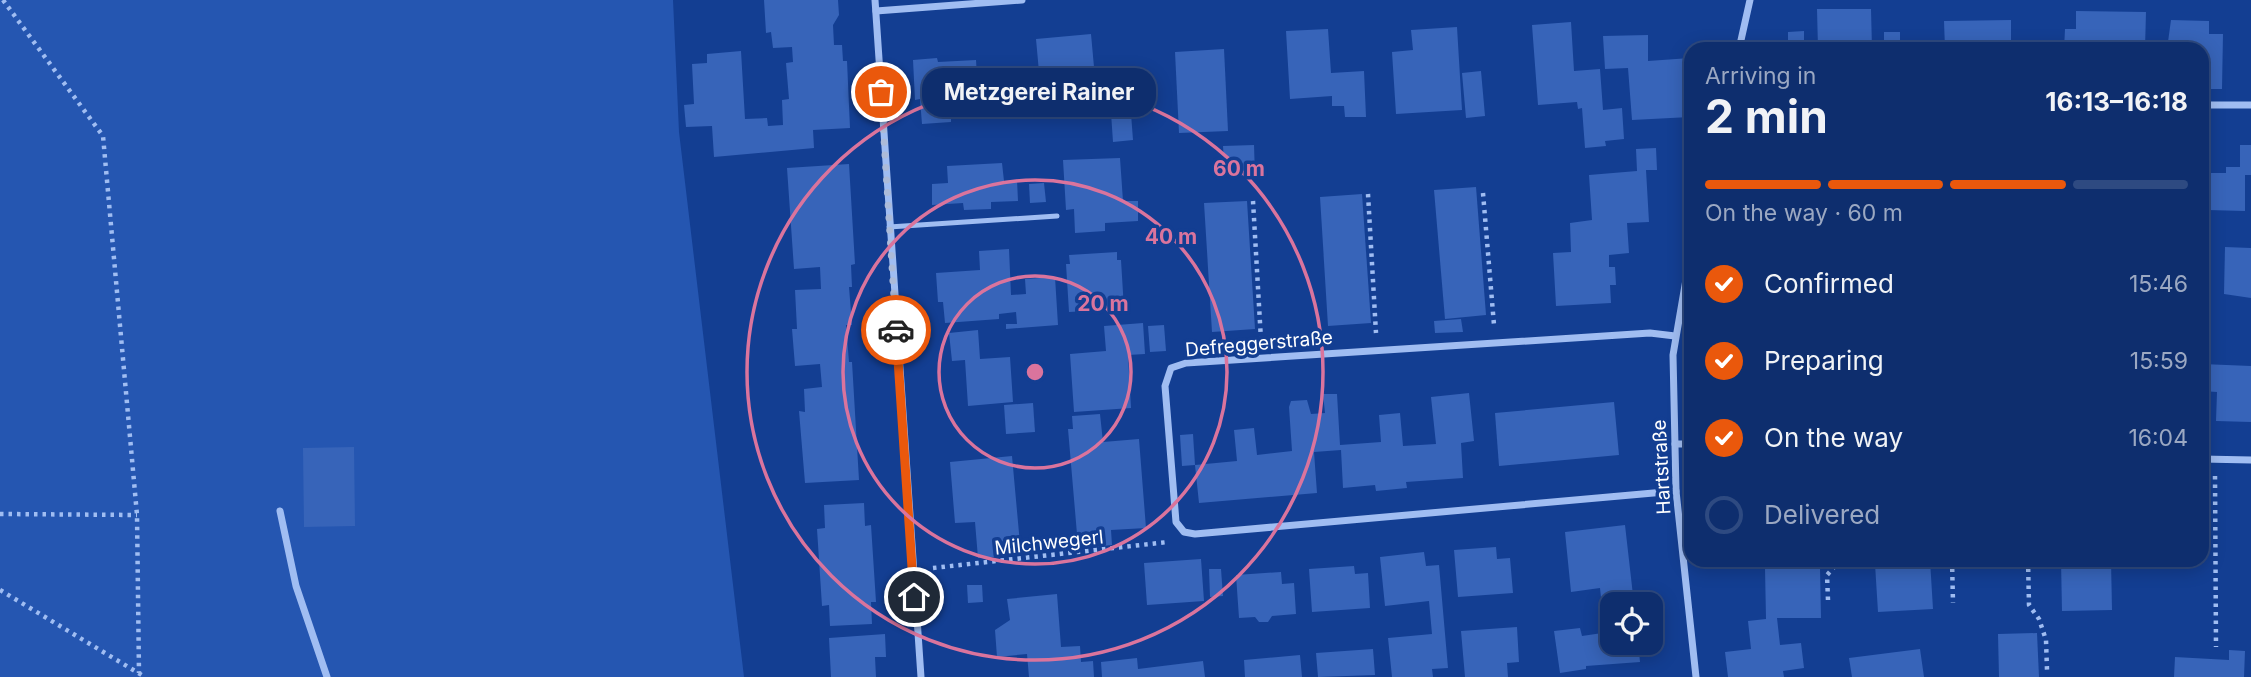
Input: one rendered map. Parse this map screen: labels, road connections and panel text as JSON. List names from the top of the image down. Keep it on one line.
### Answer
{"streets":{"street":["Defreggerstraße","Hartstraße"],"path":["Milchwegerl"]},"crossings":[["Defreggerstraße","Hartstraße"],["Defreggerstraße","Milchwegerl"]],"places":["Metzgerei Rainer"],"page":{"heading":["2 min","Arriving in","16:13–16:18"],"bubble":"Metzgerei Rainer","bar":"On the way · 60 m","list":[["Confirmed","15:46"],["Preparing","15:59"],["On the way","16:04"],"Delivered"]},"rings":["60 m","40 m","20 m"]}
